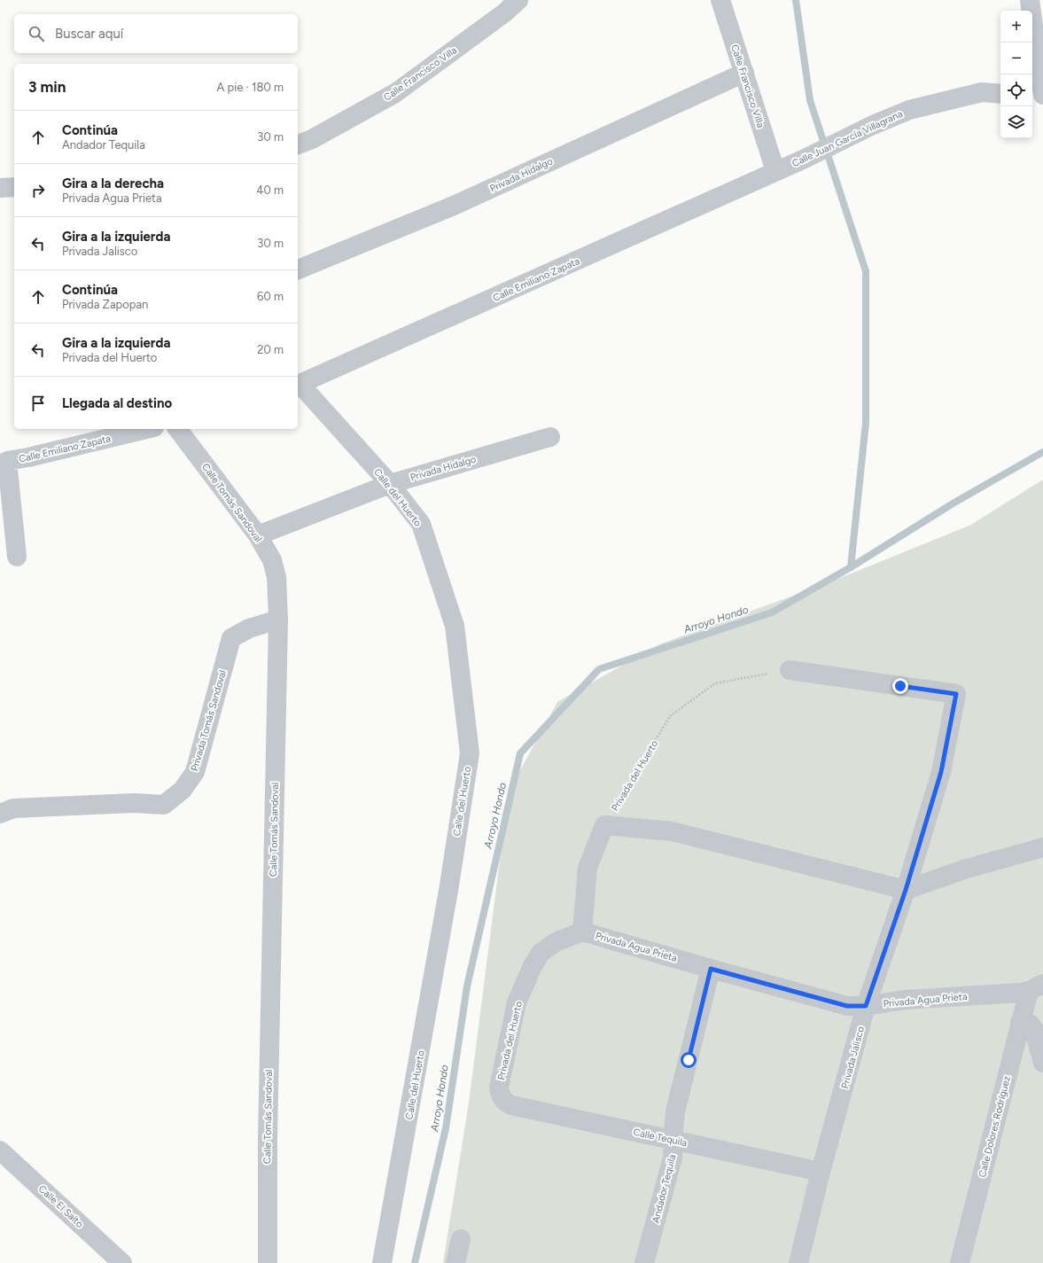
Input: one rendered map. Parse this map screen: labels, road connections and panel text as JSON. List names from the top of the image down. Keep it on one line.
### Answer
{"streets":{"street":["Calle Francisco Villa","Calle Juan García Villagrana","Privada Hidalgo","Calle Emiliano Zapata","Calle del Huerto","Calle Tomás Sandoval","Privada Tomás Sandoval","Privada del Huerto","Privada Agua Prieta","Privada Jalisco","Calle Dolores Rodríguez","Calle Tequila","Andador Tequila","Calle El Salto"]},"crossings":[["Calle Francisco Villa","Calle Juan García Villagrana"],["Calle Francisco Villa","Privada Hidalgo"],["Calle Francisco Villa","Calle Emiliano Zapata"],["Calle Juan García Villagrana","Calle Emiliano Zapata"],["Privada Hidalgo","Calle del Huerto"],["Privada Hidalgo","Calle Tomás Sandoval"],["Calle Emiliano Zapata","Calle del Huerto"],["Calle Tomás Sandoval","Privada Tomás Sandoval"],["Privada del Huerto","Privada Agua Prieta"],["Privada del Huerto","Privada Jalisco"],["Privada del Huerto","Calle Tequila"],["Privada Agua Prieta","Privada Jalisco"],["Privada Agua Prieta","Calle Dolores Rodríguez"],["Privada Agua Prieta","Andador Tequila"],["Privada Jalisco","Calle Tequila"],["Calle Tequila","Andador Tequila"]],"water":["Arroyo Hondo"],"page":{"map_buttons":["+","−"],"search":"Buscar aquí","heading":["3 min","A pie · 180 m"],"list":[["Continúa","Andador Tequila","30 m"],["Gira a la derecha","Privada Agua Prieta","40 m"],["Gira a la izquierda","Privada Jalisco","30 m"],["Continúa","Privada Zapopan","60 m"],["Gira a la izquierda","Privada del Huerto","20 m"],"Llegada al destino"]}}
